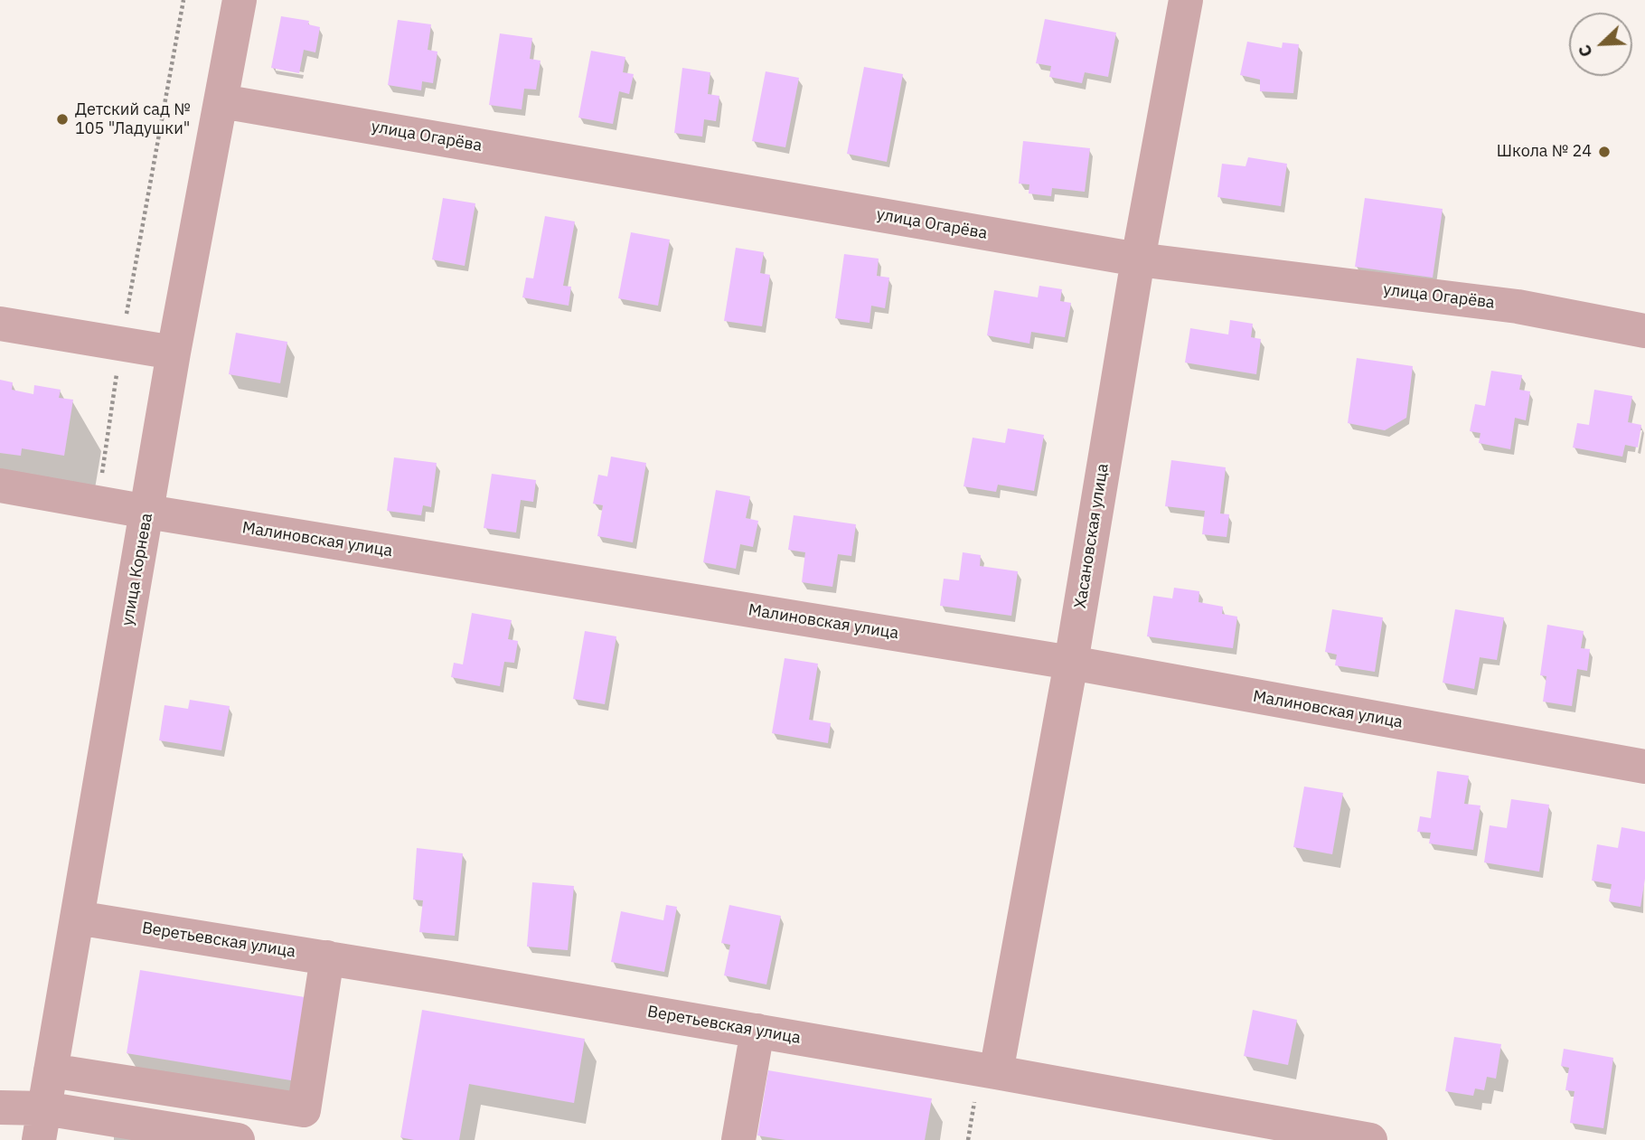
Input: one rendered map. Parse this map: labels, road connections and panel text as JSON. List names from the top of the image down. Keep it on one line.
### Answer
{"streets":{"street":["улица Огарёва","Хасановская улица","Малиновская улица","улица Корнева","Веретьевская улица"]},"crossings":[["улица Огарёва","Хасановская улица"],["улица Огарёва","улица Корнева"],["Хасановская улица","Малиновская улица"],["Хасановская улица","Веретьевская улица"],["Малиновская улица","улица Корнева"],["улица Корнева","Веретьевская улица"]],"places":["Детский сад № 105 \"Ладушки\"","Школа № 24"],"north":"bottom left"}
